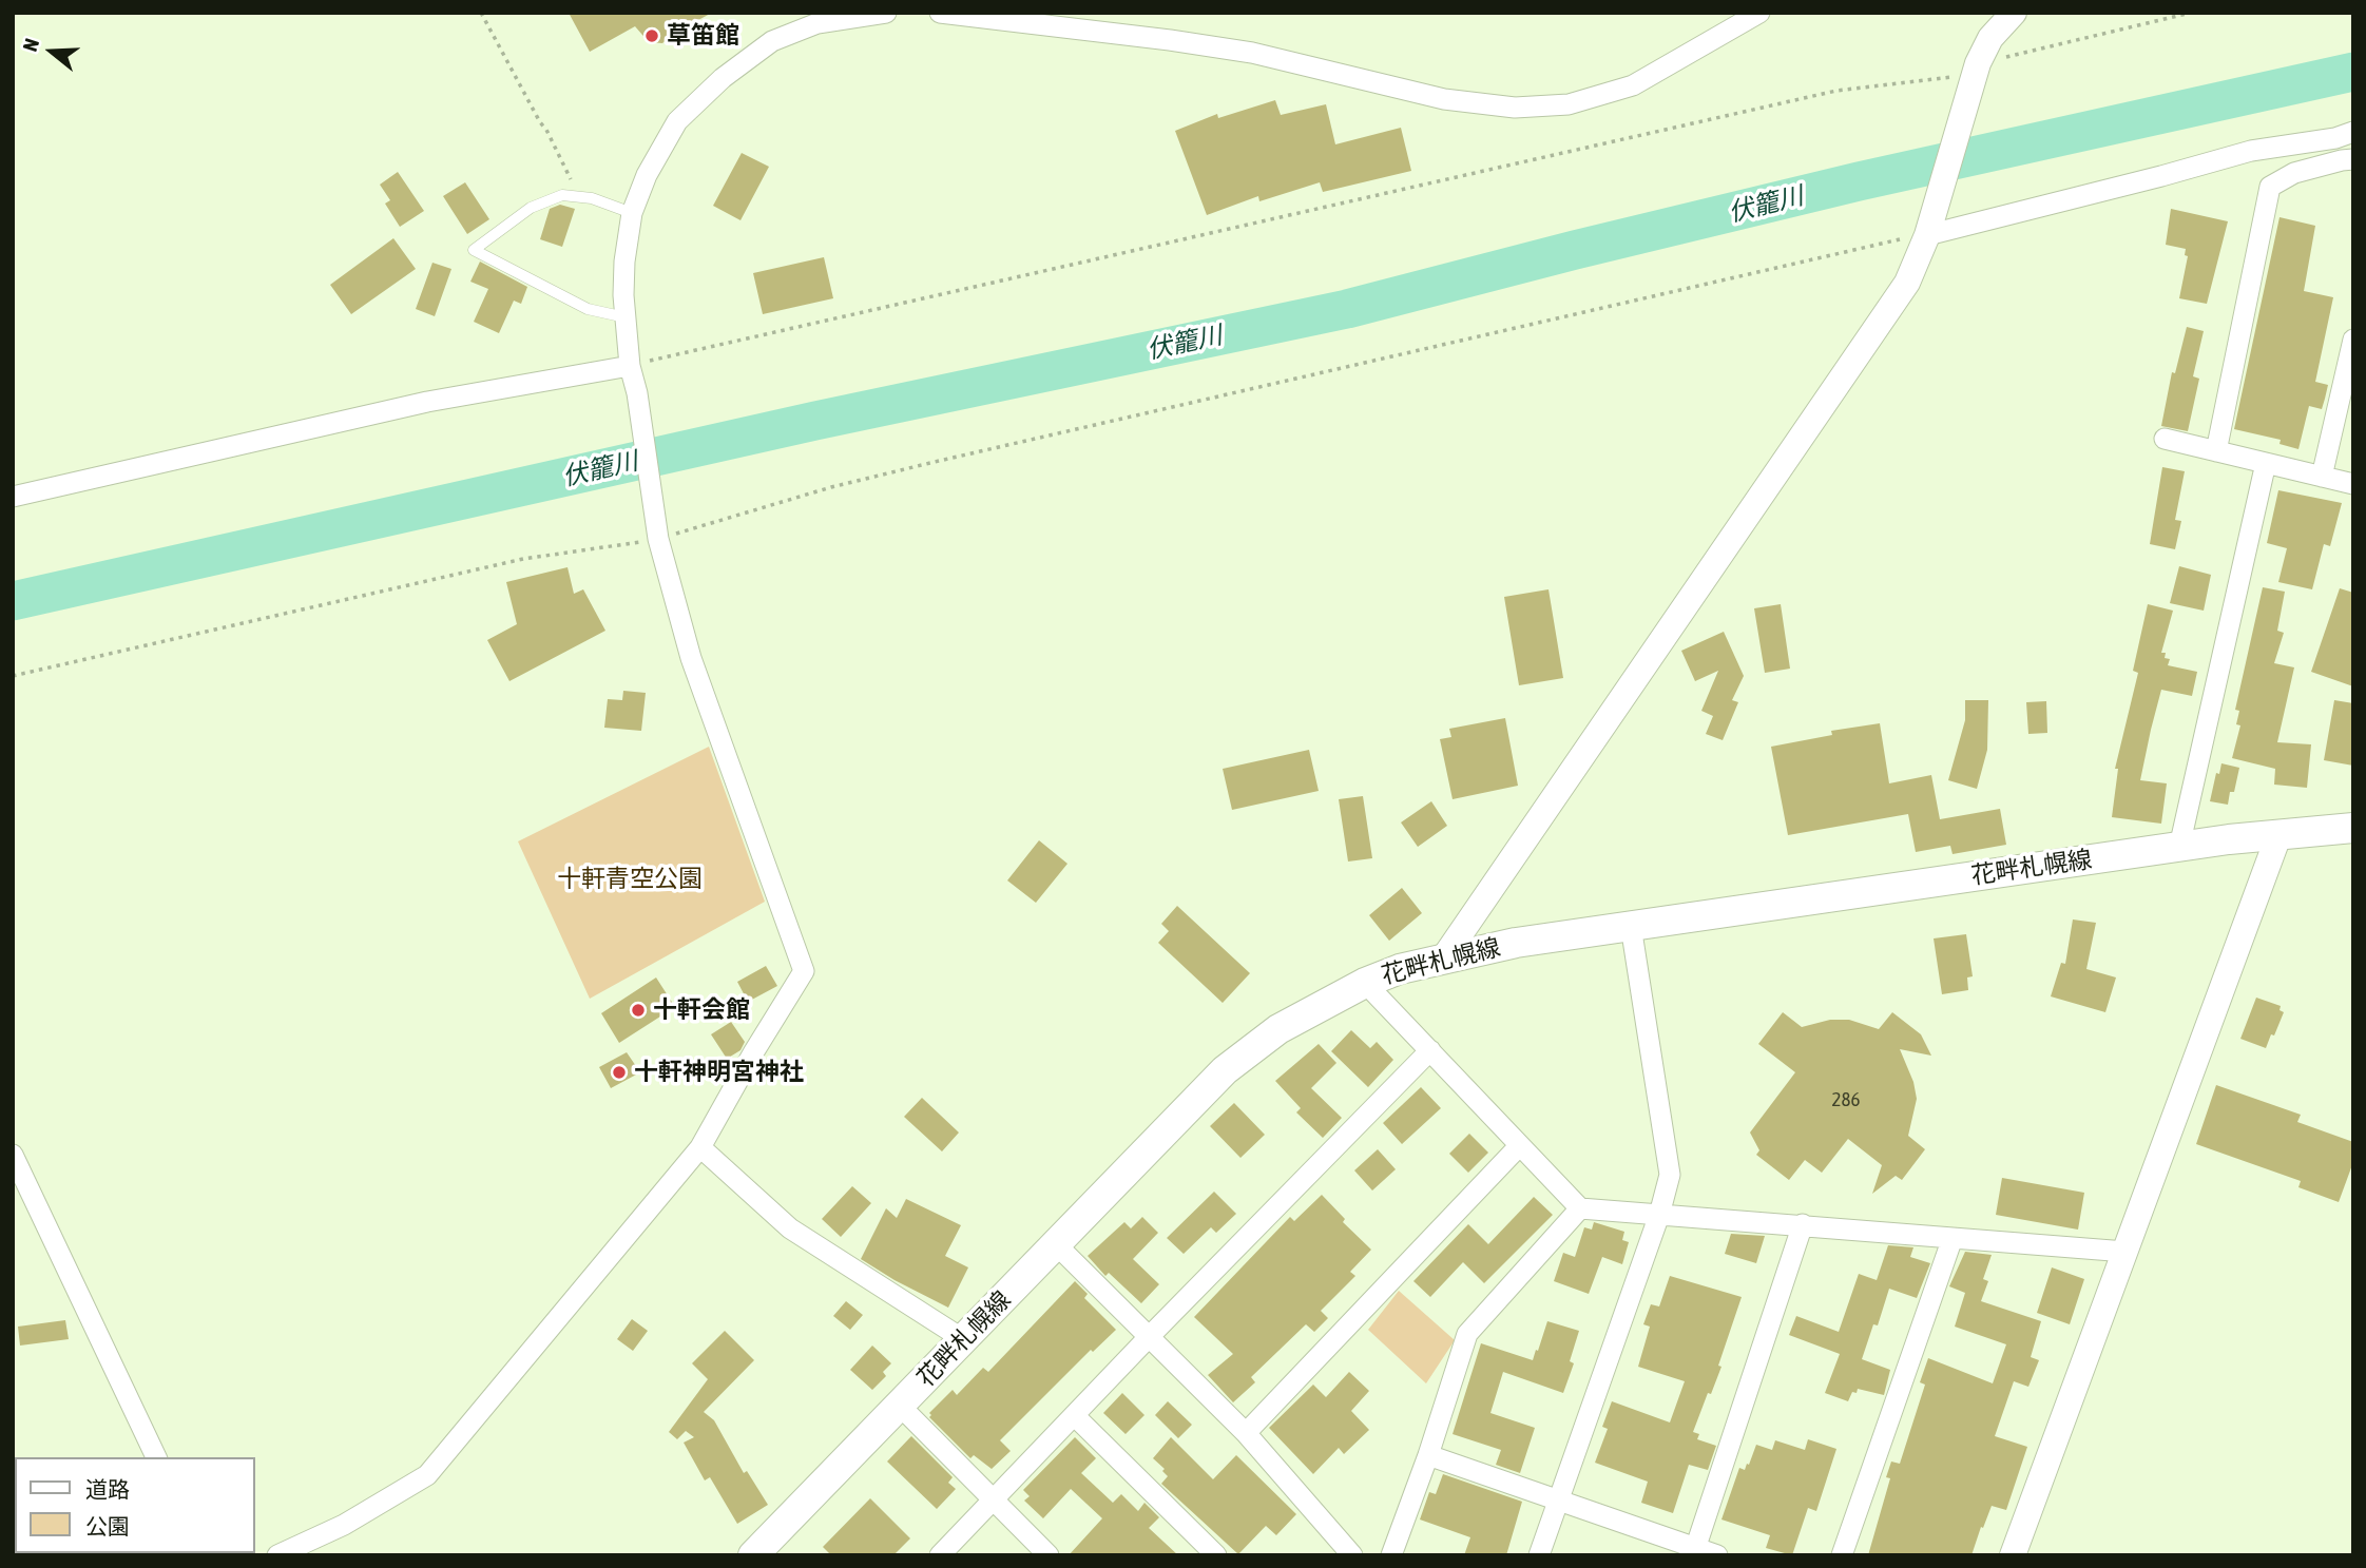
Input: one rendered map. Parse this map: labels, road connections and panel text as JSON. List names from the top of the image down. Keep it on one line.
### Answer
{"streets":{"main road":["花畔札幌線"]},"water":["伏籠川"],"parks":["十軒青空公園"],"places":["草笛館","十軒会館","十軒神明宮神社"],"house_numbers":["286"],"legend":["道路","公園"],"north":"left"}
